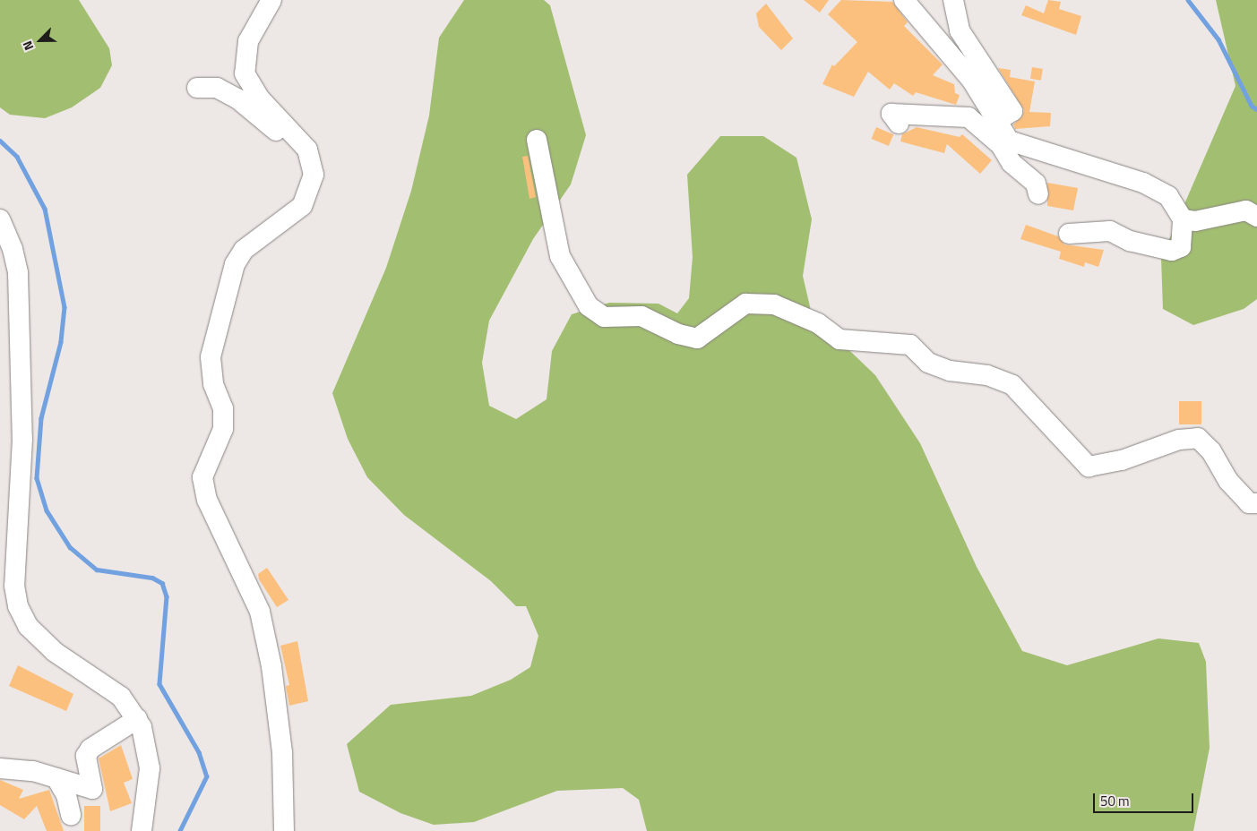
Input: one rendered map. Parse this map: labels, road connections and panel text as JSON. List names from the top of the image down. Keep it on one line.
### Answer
{"scale_bar":"50 m","north":"bottom left"}
